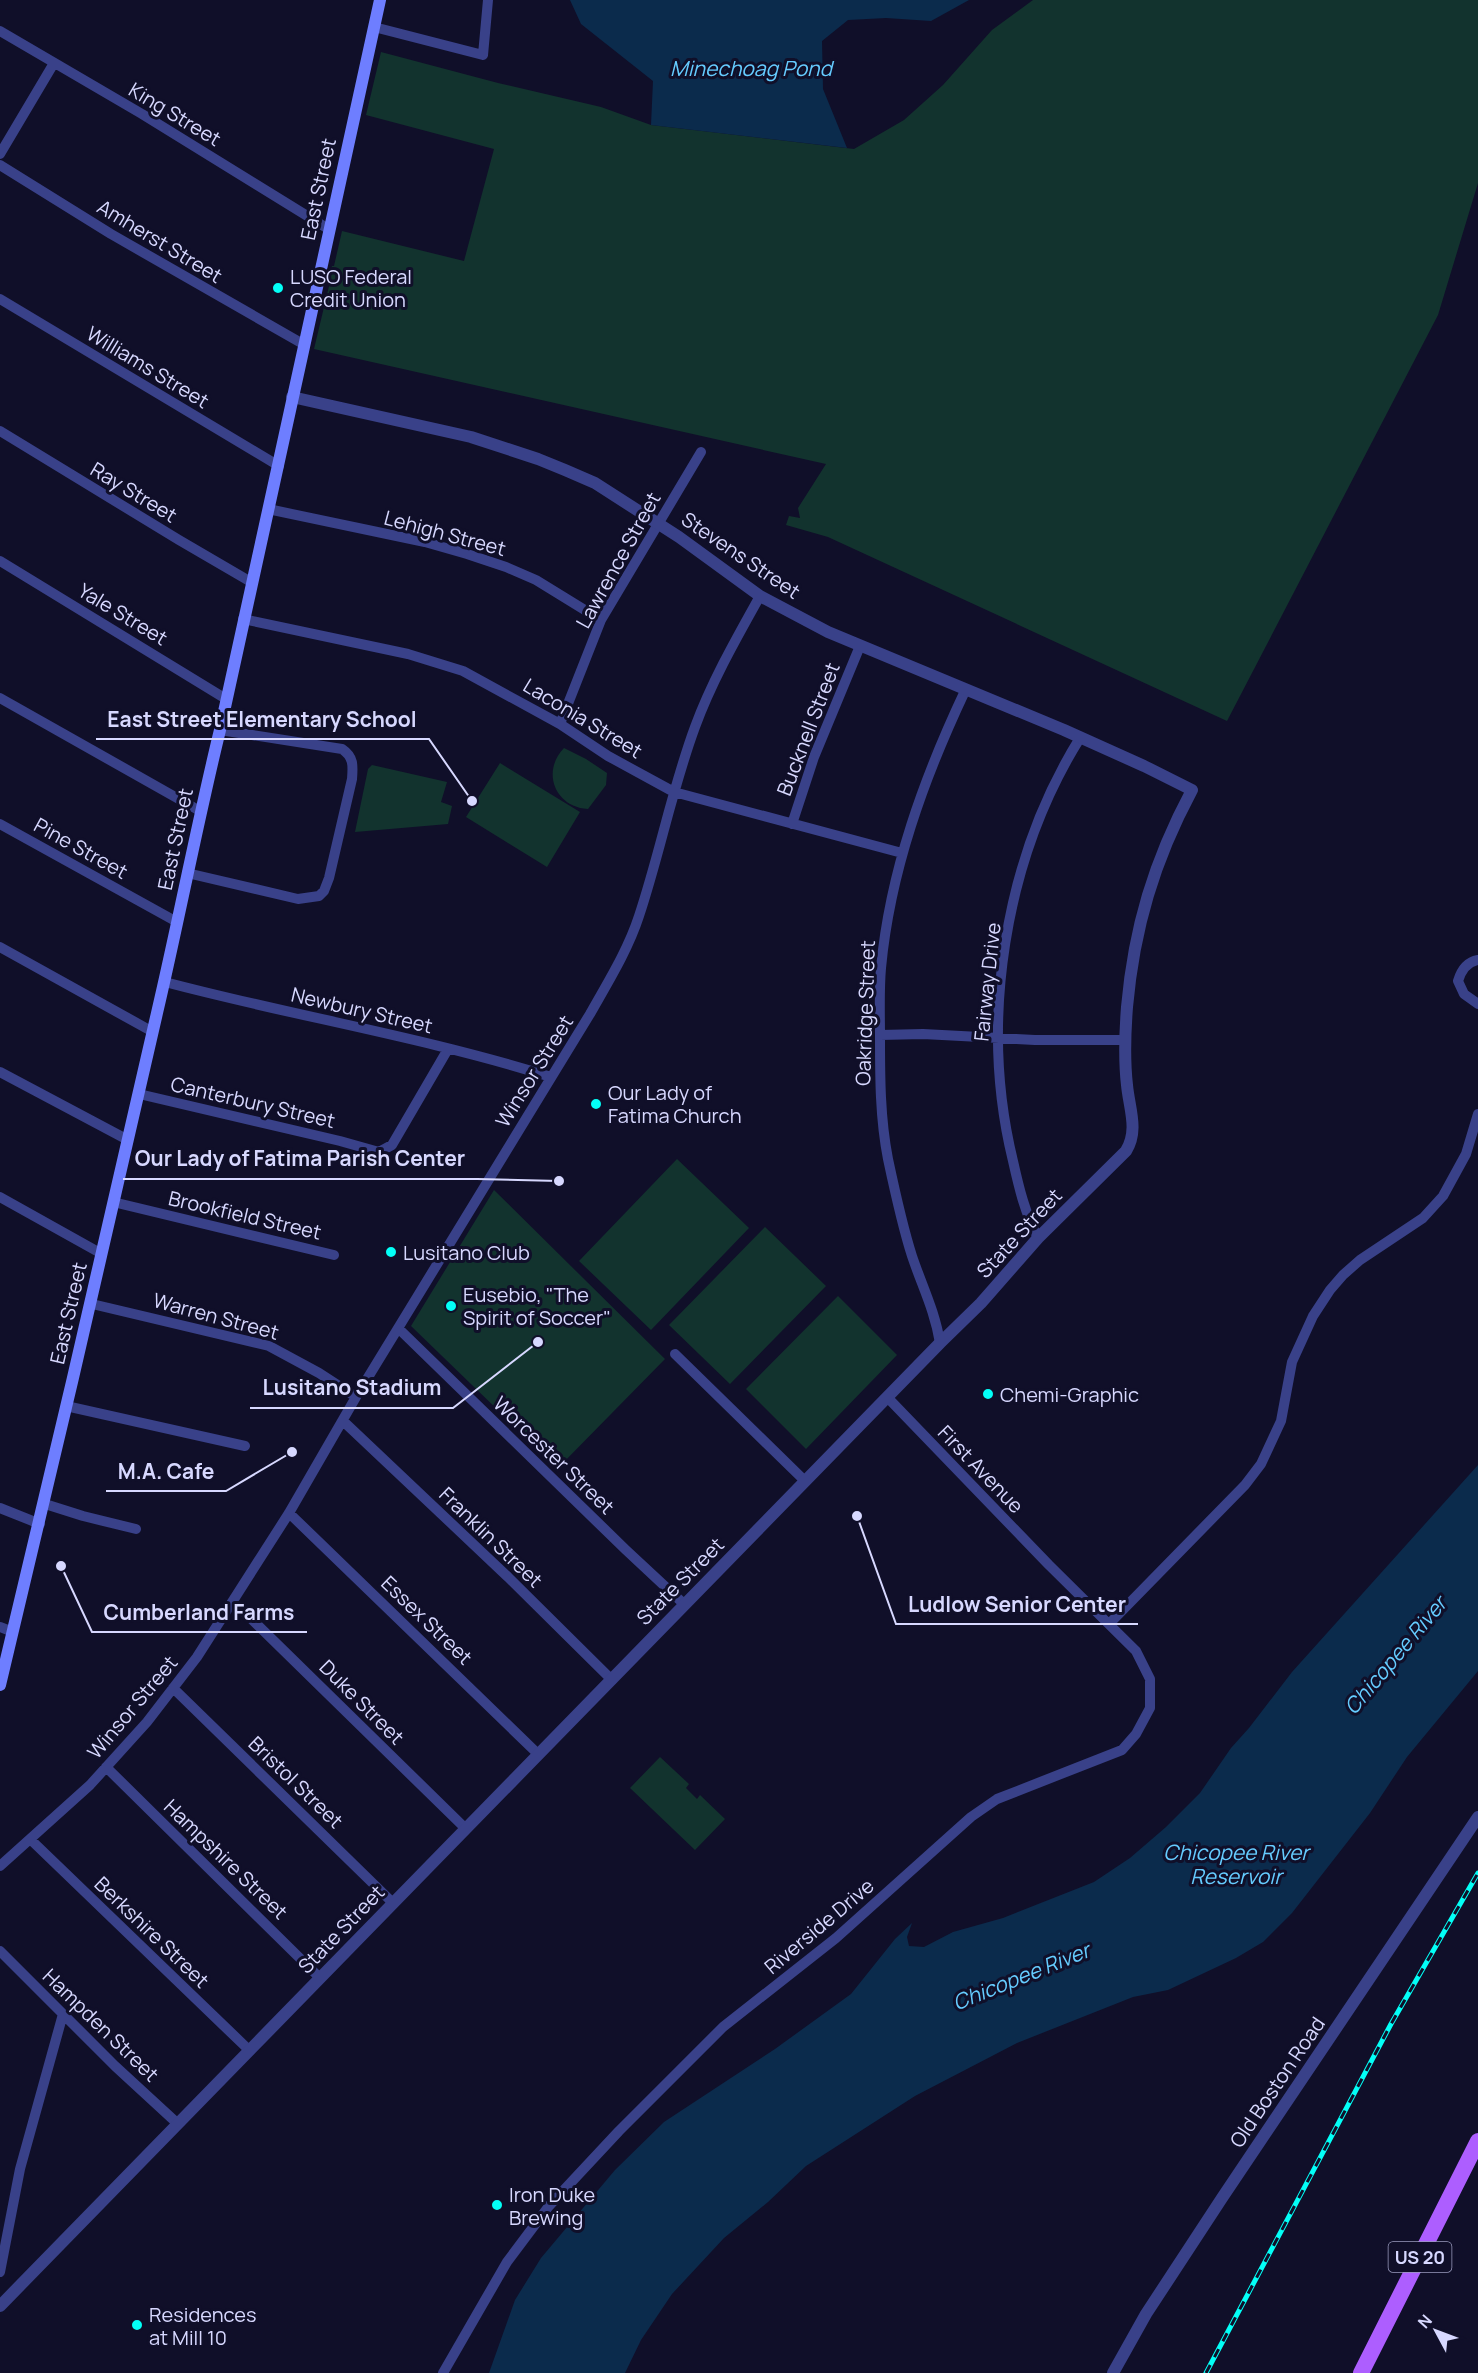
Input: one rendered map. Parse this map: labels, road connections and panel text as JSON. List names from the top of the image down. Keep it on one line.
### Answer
{"streets":{"main road":["East Street","US 20"],"street":["King Street","Amherst Street","Williams Street","Ray Street","Lehigh Street","Stevens Street","Lawrence Street","Yale Street","Laconia Street","Bucknell Street","Pine Street","Fairway Drive","Newbury Street","Oakridge Street","Winsor Street","Canterbury Street","Brookfield Street","State Street","Warren Street","Worcester Street","First Avenue","Franklin Street","Essex Street","Duke Street","Bristol Street","Hampshire Street","Riverside Drive","Berkshire Street","Hampden Street","Old Boston Road"]},"crossings":[["King Street","East Street"],["East Street","Amherst Street"],["East Street","Williams Street"],["East Street","Ray Street"],["East Street","Lehigh Street"],["East Street","Stevens Street"],["East Street","Yale Street"],["East Street","Laconia Street"],["East Street","Pine Street"],["East Street","Newbury Street"],["East Street","Canterbury Street"],["East Street","Brookfield Street"],["East Street","Warren Street"],["Lehigh Street","Lawrence Street"],["Stevens Street","Lawrence Street"],["Stevens Street","Bucknell Street"],["Stevens Street","Fairway Drive"],["Stevens Street","Oakridge Street"],["Stevens Street","Winsor Street"],["Stevens Street","State Street"],["Lawrence Street","Laconia Street"],["Laconia Street","Bucknell Street"],["Laconia Street","Oakridge Street"],["Laconia Street","Winsor Street"],["Fairway Drive","State Street"],["Newbury Street","Winsor Street"],["Newbury Street","Canterbury Street"],["Oakridge Street","State Street"],["Winsor Street","Warren Street"],["Winsor Street","Worcester Street"],["Winsor Street","Franklin Street"],["Winsor Street","Essex Street"],["Winsor Street","Duke Street"],["Winsor Street","Bristol Street"],["Winsor Street","Hampshire Street"],["Winsor Street","Berkshire Street"],["State Street","Worcester Street"],["State Street","First Avenue"],["State Street","Franklin Street"],["State Street","Essex Street"],["State Street","Duke Street"],["State Street","Bristol Street"],["State Street","Hampshire Street"],["State Street","Berkshire Street"],["State Street","Hampden Street"],["First Avenue","Riverside Drive"]],"water":["Minechoag Pond","Chicopee River","Chicopee River Reservoir"],"places":["LUSO Federal Credit Union","East Street Elementary School","Our Lady of Fatima Church","Our Lady of Fatima Parish Center","Lusitano Club","Eusebio, \"The Spirit of Soccer\"","Lusitano Stadium","Chemi-Graphic","M.A. Cafe","Ludlow Senior Center","Cumberland Farms","Iron Duke Brewing","Residences at Mill 10"],"north":"top left"}
